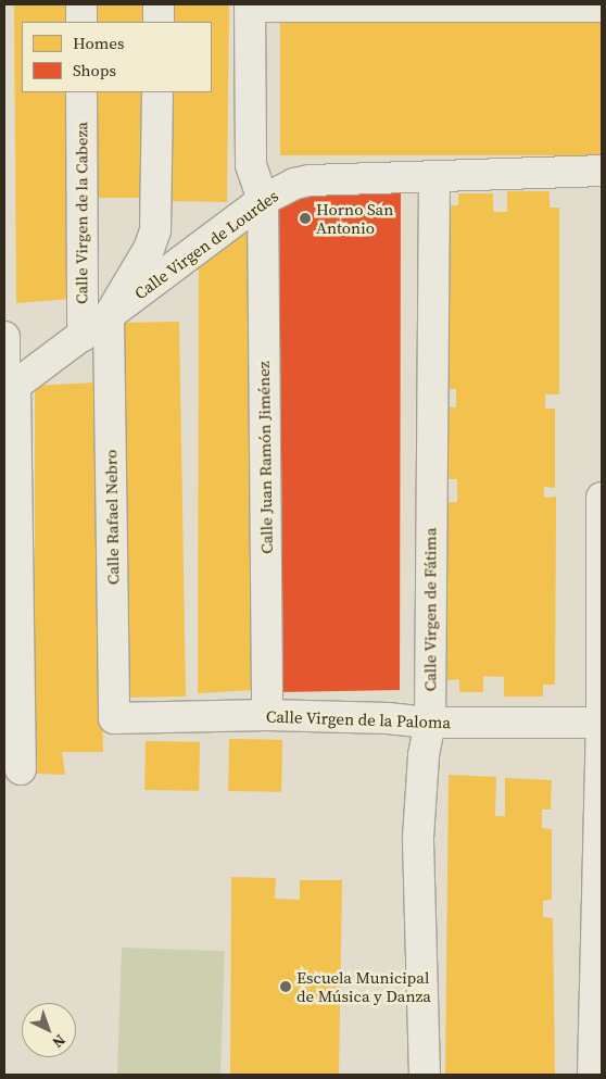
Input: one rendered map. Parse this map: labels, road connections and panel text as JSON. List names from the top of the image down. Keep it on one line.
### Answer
{"streets":{"street":["Calle Virgen de la Cabeza","Calle Virgen de Lourdes","Calle Juan Ramón Jiménez","Calle Rafael Nebro","Calle Virgen de Fátima","Calle Virgen de la Paloma"]},"crossings":[["Calle Virgen de la Cabeza","Calle Virgen de Lourdes"],["Calle Virgen de Lourdes","Calle Juan Ramón Jiménez"],["Calle Virgen de Lourdes","Calle Rafael Nebro"],["Calle Virgen de Lourdes","Calle Virgen de Fátima"],["Calle Juan Ramón Jiménez","Calle Virgen de la Paloma"],["Calle Rafael Nebro","Calle Virgen de la Paloma"],["Calle Virgen de Fátima","Calle Virgen de la Paloma"]],"places":["Horno San Antonio","Escuela Municipal de Música y Danza"],"legend":["Homes","Shops"],"north":"bottom right"}
